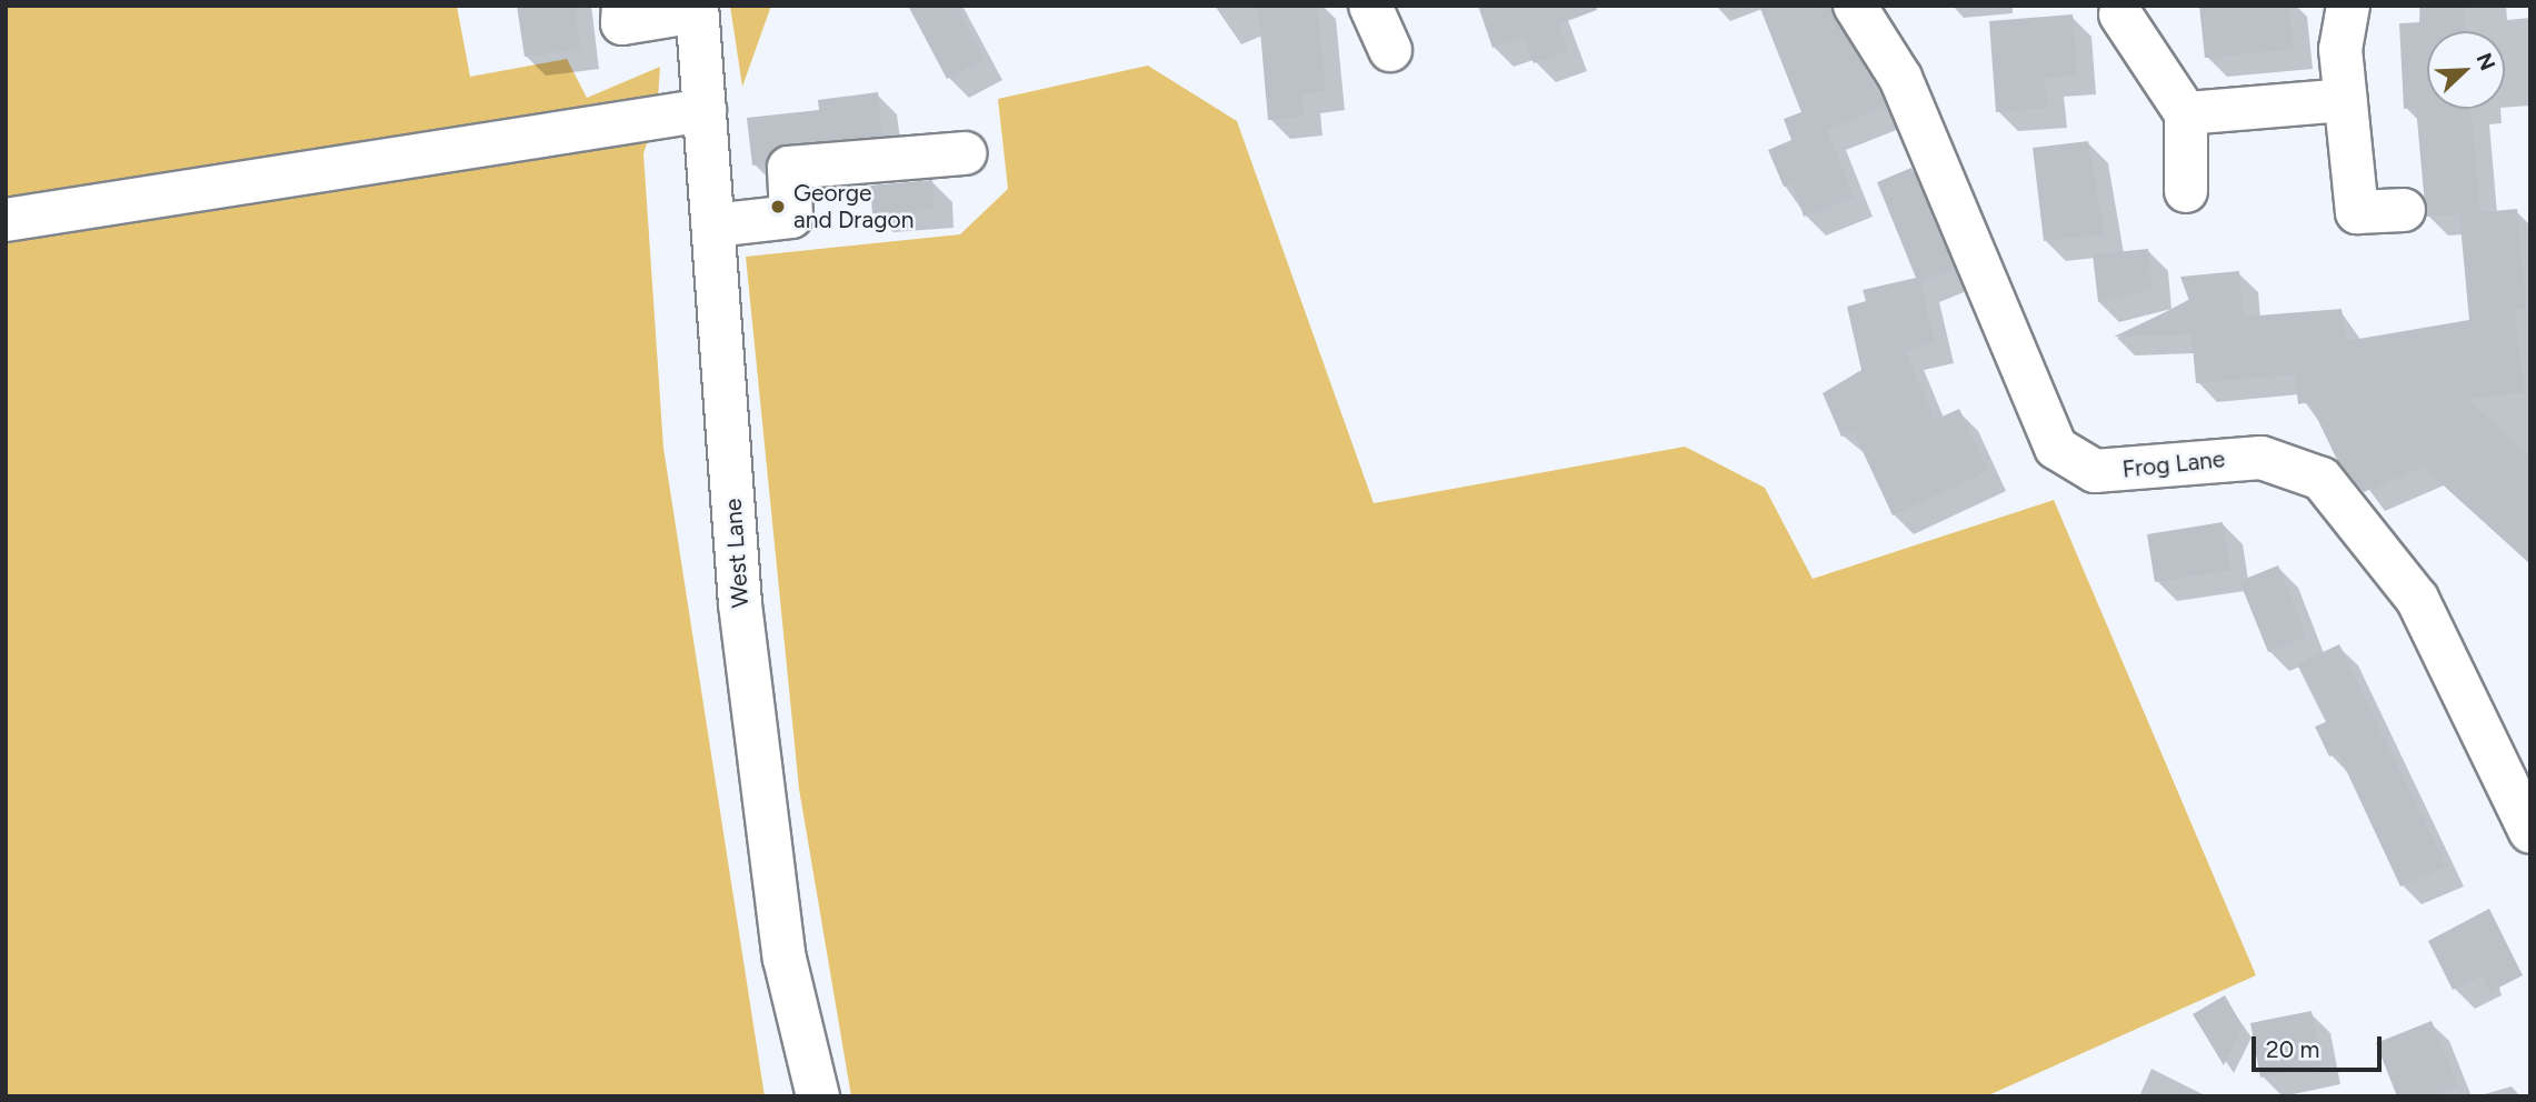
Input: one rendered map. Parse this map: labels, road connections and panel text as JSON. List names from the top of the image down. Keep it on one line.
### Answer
{"streets":{"street":["Frog Lane","West Lane"]},"places":["George and Dragon"],"scale_bar":"20 m","north":"top right"}
